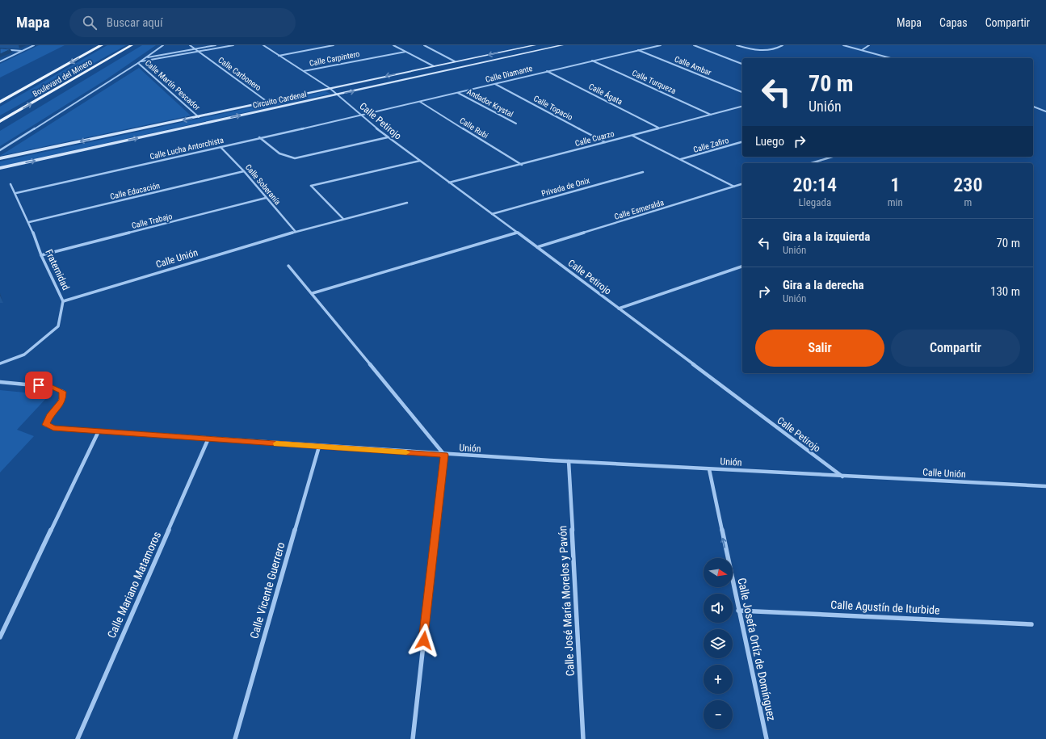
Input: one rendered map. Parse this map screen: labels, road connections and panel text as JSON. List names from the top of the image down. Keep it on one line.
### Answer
{"streets":{"main road":["Boulevard del Minero"],"street":["Calle Carpintero","Calle Ambar","Calle Carbonero","Calle Diamante","Calle Turqueza","Calle Martín Pescador","Calle Ágata","Circuito Cardenal","Andador Krystal","Calle Topacio","Calle Petirojo","Calle Rubi","Calle Cuarzo","Calle Zafiro","Calle Lucha Antorchista","Calle Soberanía","Privada de Onix","Calle Educación","Calle Esmeralda","Calle Trabajo","Calle Unión","Fraternidad","Unión","Calle Mariano Matamoros","Calle Vicente Guerrero","Calle José María Morelos y Pavón","Calle Agustín de Iturbide","Calle Josefa Ortíz de Domínguez"]},"crossings":[["Calle Carpintero","Calle Petirojo"],["Calle Ambar","Calle Diamante"],["Calle Carbonero","Circuito Cardenal"],["Calle Diamante","Calle Turqueza"],["Calle Diamante","Calle Ágata"],["Calle Diamante","Andador Krystal"],["Calle Diamante","Calle Topacio"],["Calle Diamante","Calle Petirojo"],["Calle Diamante","Calle Rubi"],["Calle Diamante","Calle Lucha Antorchista"],["Calle Turqueza","Calle Cuarzo"],["Calle Martín Pescador","Circuito Cardenal"],["Calle Ágata","Calle Cuarzo"],["Circuito Cardenal","Calle Petirojo"],["Calle Topacio","Calle Cuarzo"],["Calle Petirojo","Calle Cuarzo"],["Calle Petirojo","Calle Lucha Antorchista"],["Calle Petirojo","Privada de Onix"],["Calle Petirojo","Calle Esmeralda"],["Calle Petirojo","Calle Unión"],["Calle Petirojo","Unión"],["Calle Rubi","Calle Cuarzo"],["Calle Lucha Antorchista","Calle Soberanía"],["Calle Lucha Antorchista","Fraternidad"],["Calle Soberanía","Calle Educación"],["Calle Soberanía","Calle Trabajo"],["Calle Soberanía","Calle Unión"],["Calle Educación","Fraternidad"],["Calle Trabajo","Fraternidad"],["Calle Unión","Fraternidad"],["Calle Unión","Unión"],["Unión","Calle Mariano Matamoros"],["Unión","Calle Vicente Guerrero"],["Unión","Calle José María Morelos y Pavón"],["Unión","Calle Josefa Ortíz de Domínguez"],["Calle Agustín de Iturbide","Calle Josefa Ortíz de Domínguez"]],"one_way":["Calle Josefa Ortíz de Domínguez"],"north":"right","page":{"header":"Mapa","search":"Buscar aquí","nav":["Mapa","Capas","Compartir"],"turn":["70 m","Unión"],"then":"Luego","eta":["20:14","Llegada","1","min","230","m"],"list":[{"name":"Gira a la izquierda","note":"Unión","value":"70 m"},{"name":"Gira a la derecha","note":"Unión","value":"130 m"}],"buttons":["Salir","Compartir"],"map_buttons":["+","−"]}}
